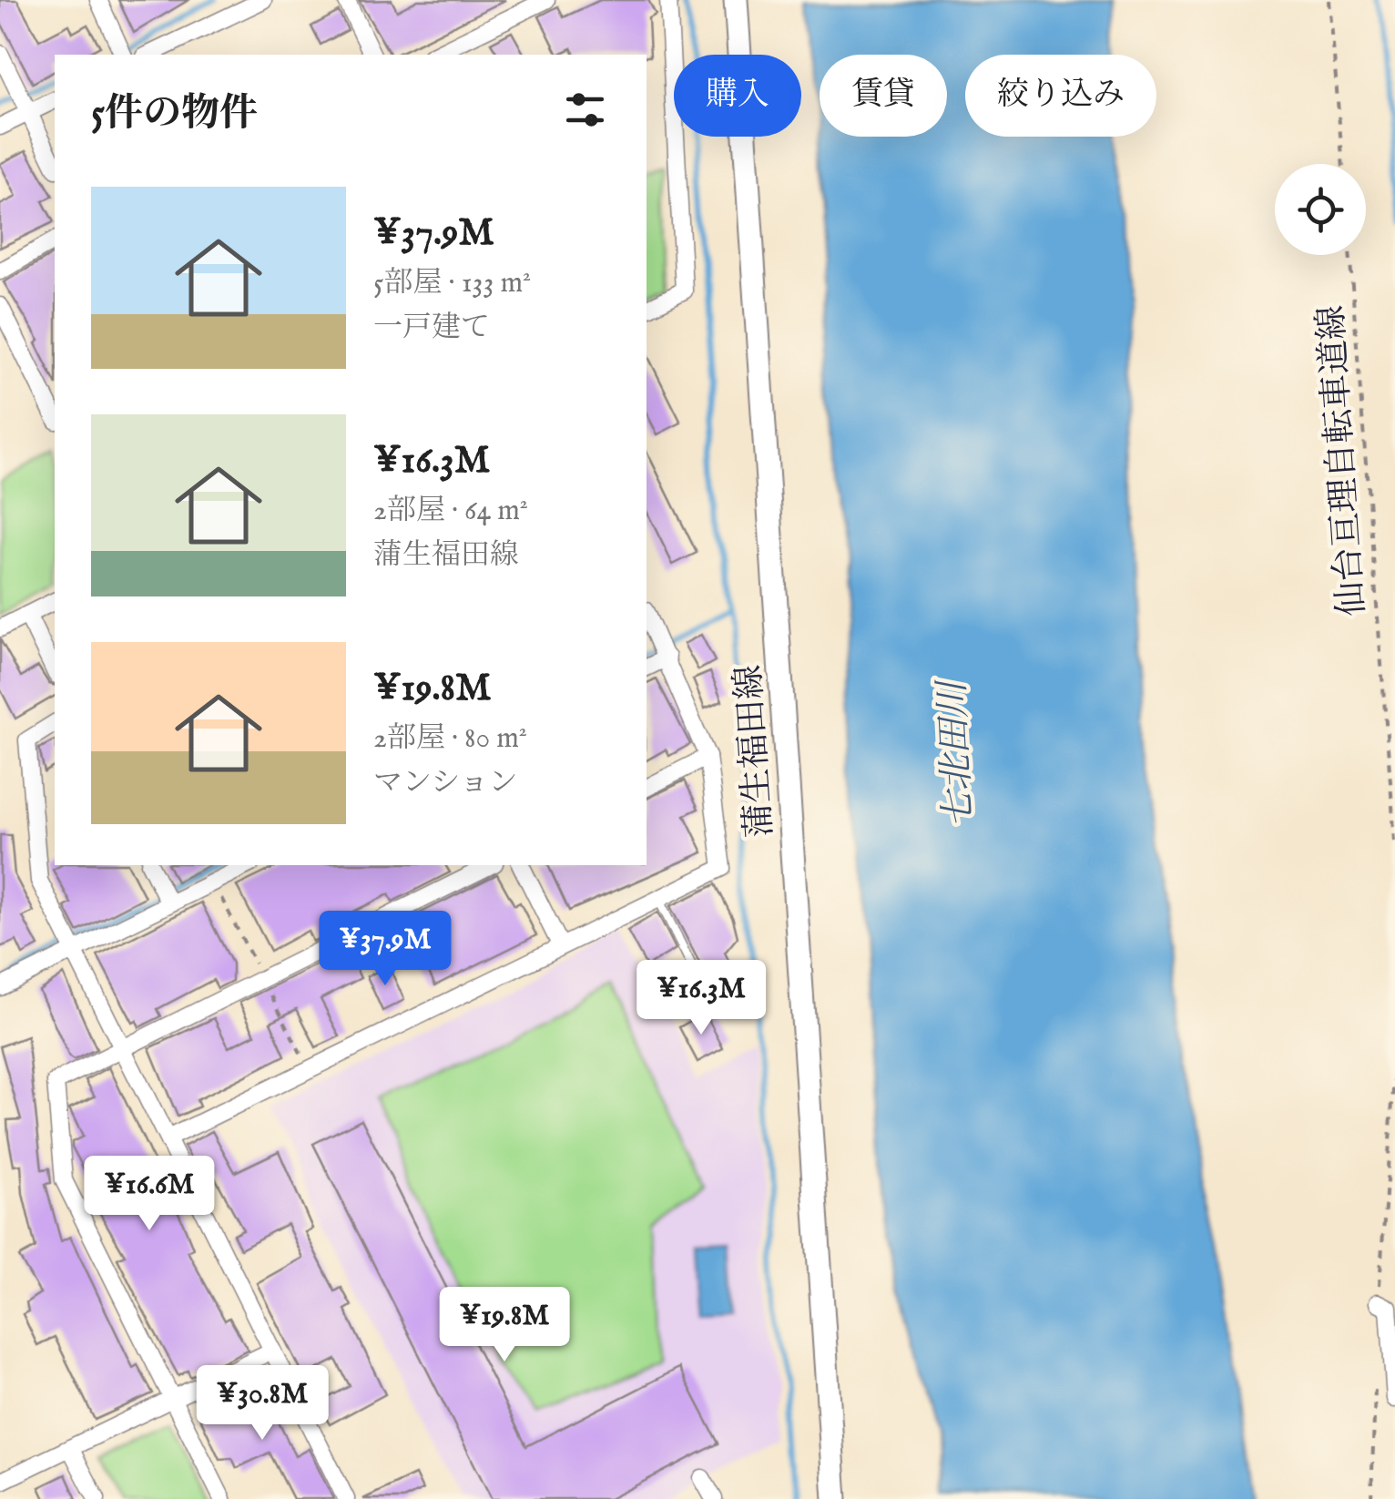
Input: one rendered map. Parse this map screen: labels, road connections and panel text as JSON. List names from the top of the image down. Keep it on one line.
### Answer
{"streets":{"main road":["蒲生福田線"],"path":["仙台亘理自転車道線"]},"water":["七北田川"],"page":{"chip":["購入","賃貸","絞り込み"],"heading":"5件の物件","list":[{"name":"¥37.9M","note":"5部屋 · 133 m² · 一戸建て"},{"name":"¥16.3M","note":"2部屋 · 64 m² · 蒲生福田線"},{"name":"¥19.8M","note":"2部屋 · 80 m² · マンション"}],"price":["¥37.9M","¥16.3M","¥16.6M","¥19.8M","¥30.8M"]}}
